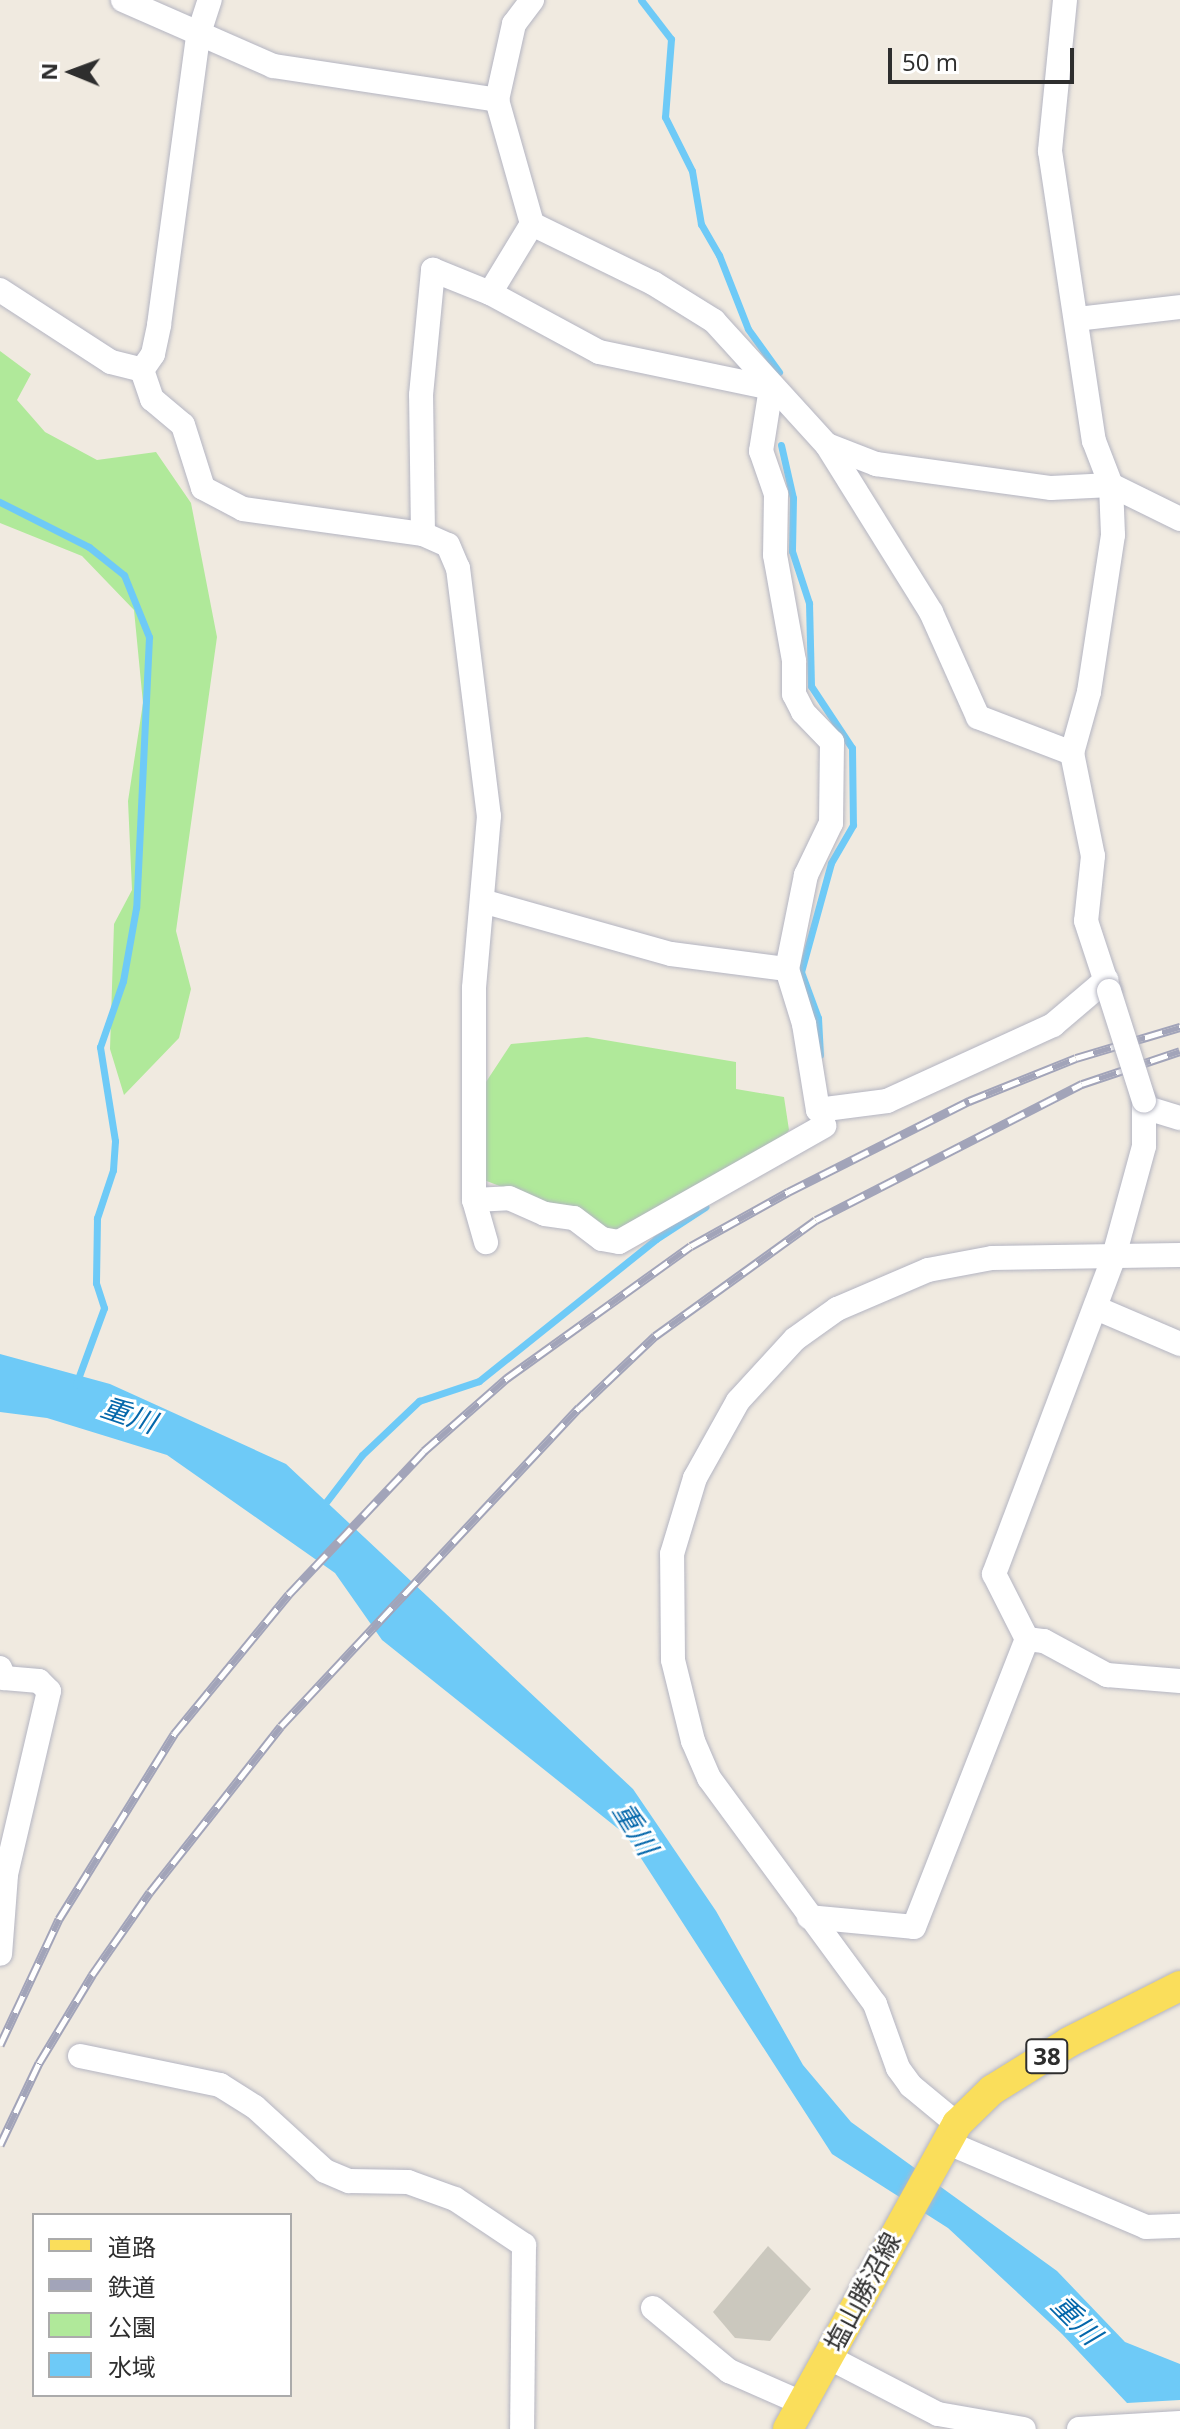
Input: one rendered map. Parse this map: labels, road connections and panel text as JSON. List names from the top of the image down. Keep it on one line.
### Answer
{"streets":{"main road":["38","塩山勝沼線"]},"crossings":[["38","塩山勝沼線"]],"water":["重川"],"legend":["道路","鉄道","公園","水域"],"scale_bar":"50 m","north":"left"}
